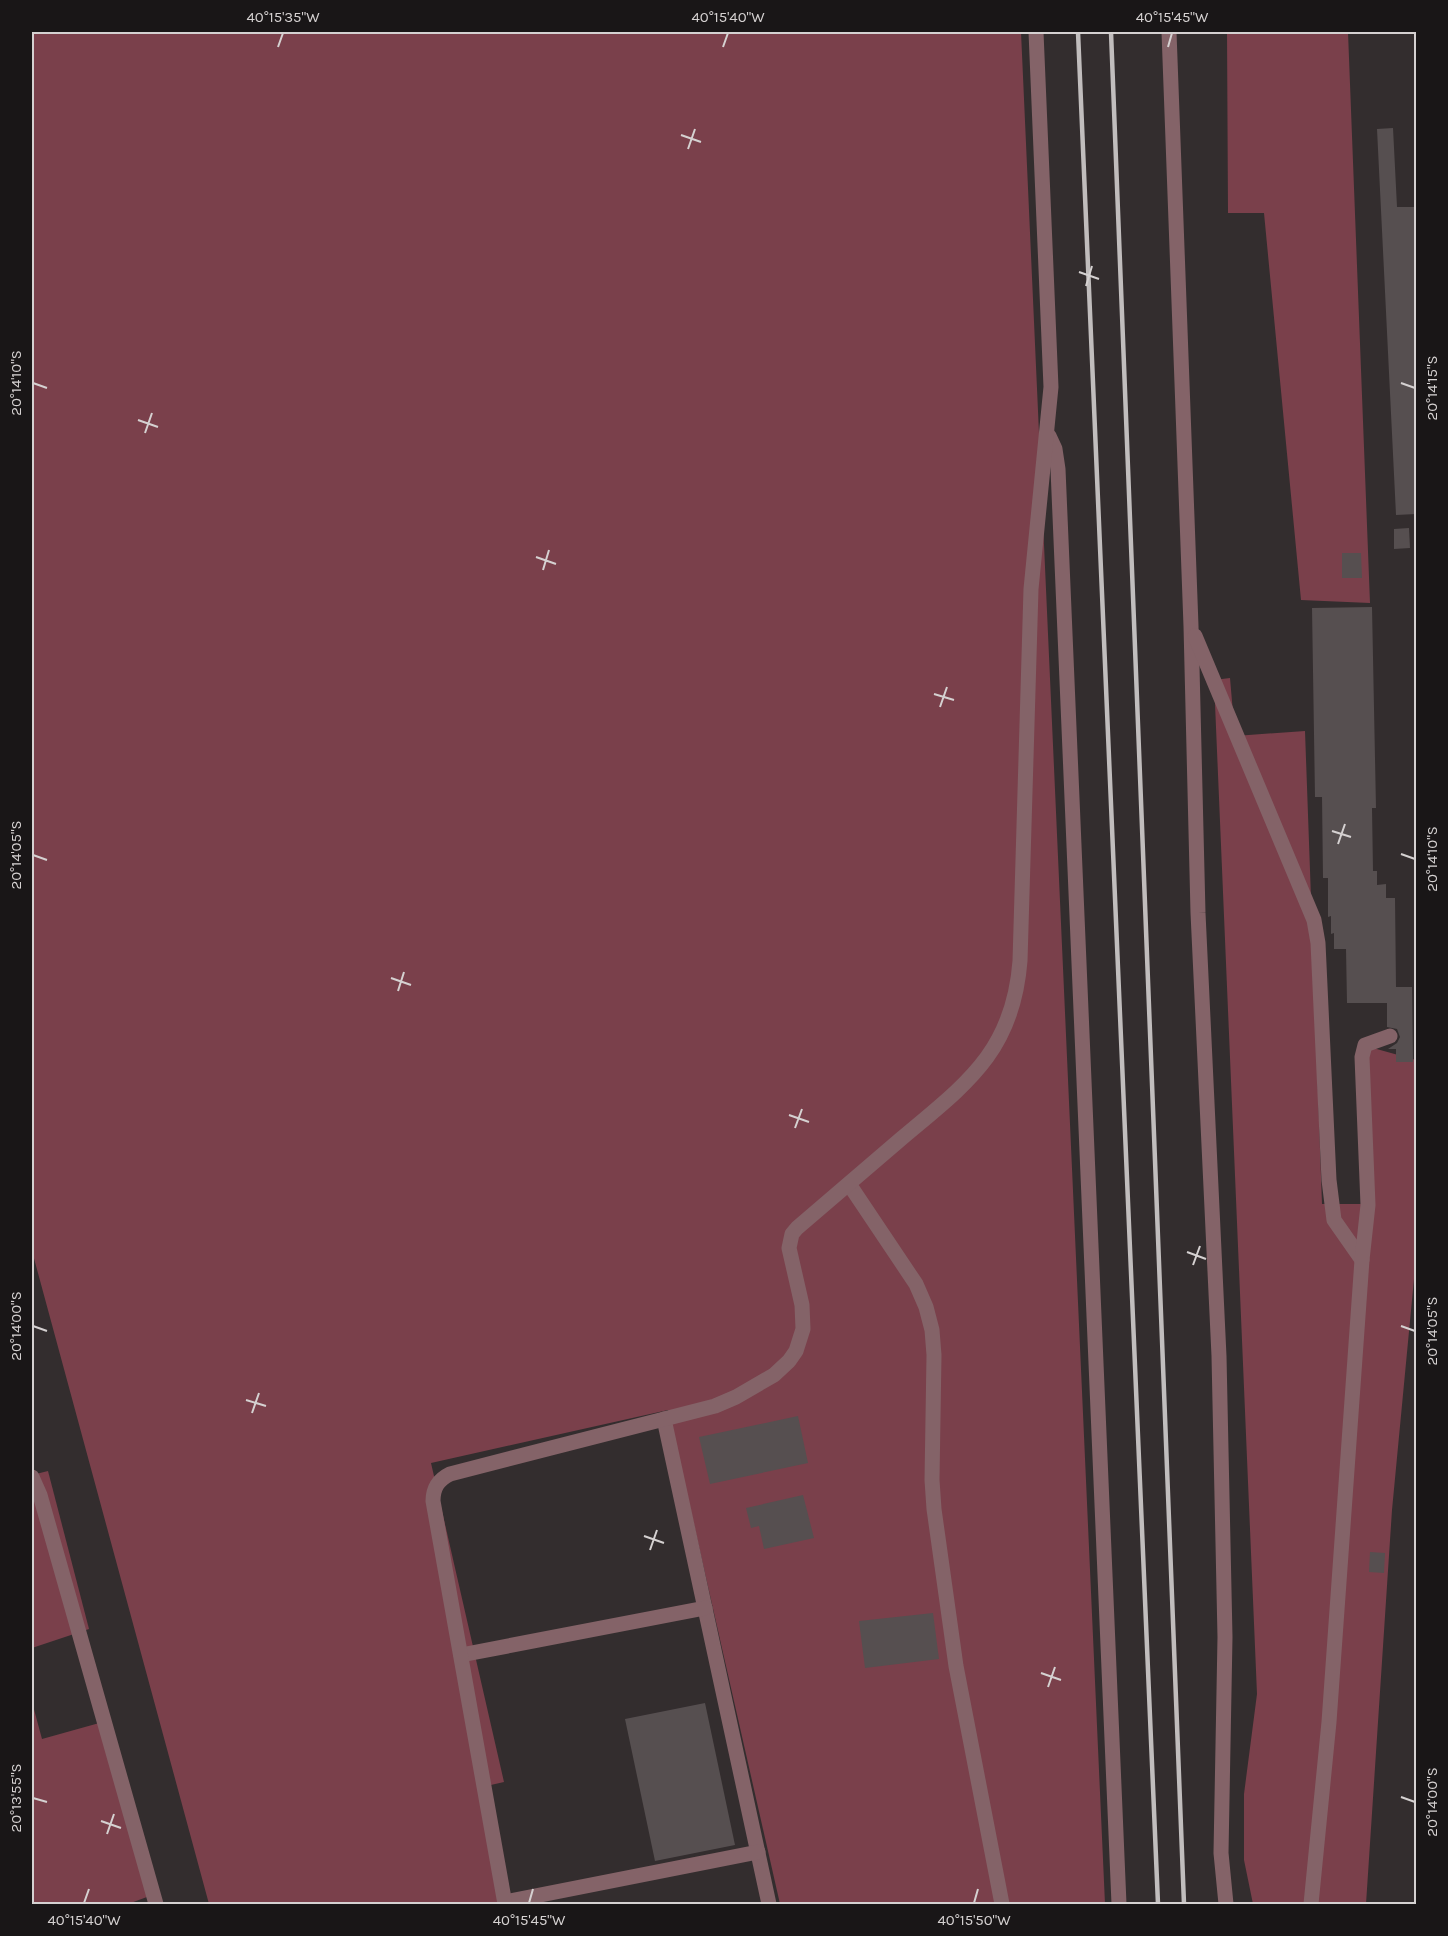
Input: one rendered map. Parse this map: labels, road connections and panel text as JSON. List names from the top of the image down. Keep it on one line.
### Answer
{"coordinates":["40°15'35\"W","40°15'40\"W","40°15'45\"W","20°14'10\"S","20°14'15\"S","20°14'05\"S","20°14'00\"S","20°13'55\"S","40°15'50\"W"]}
